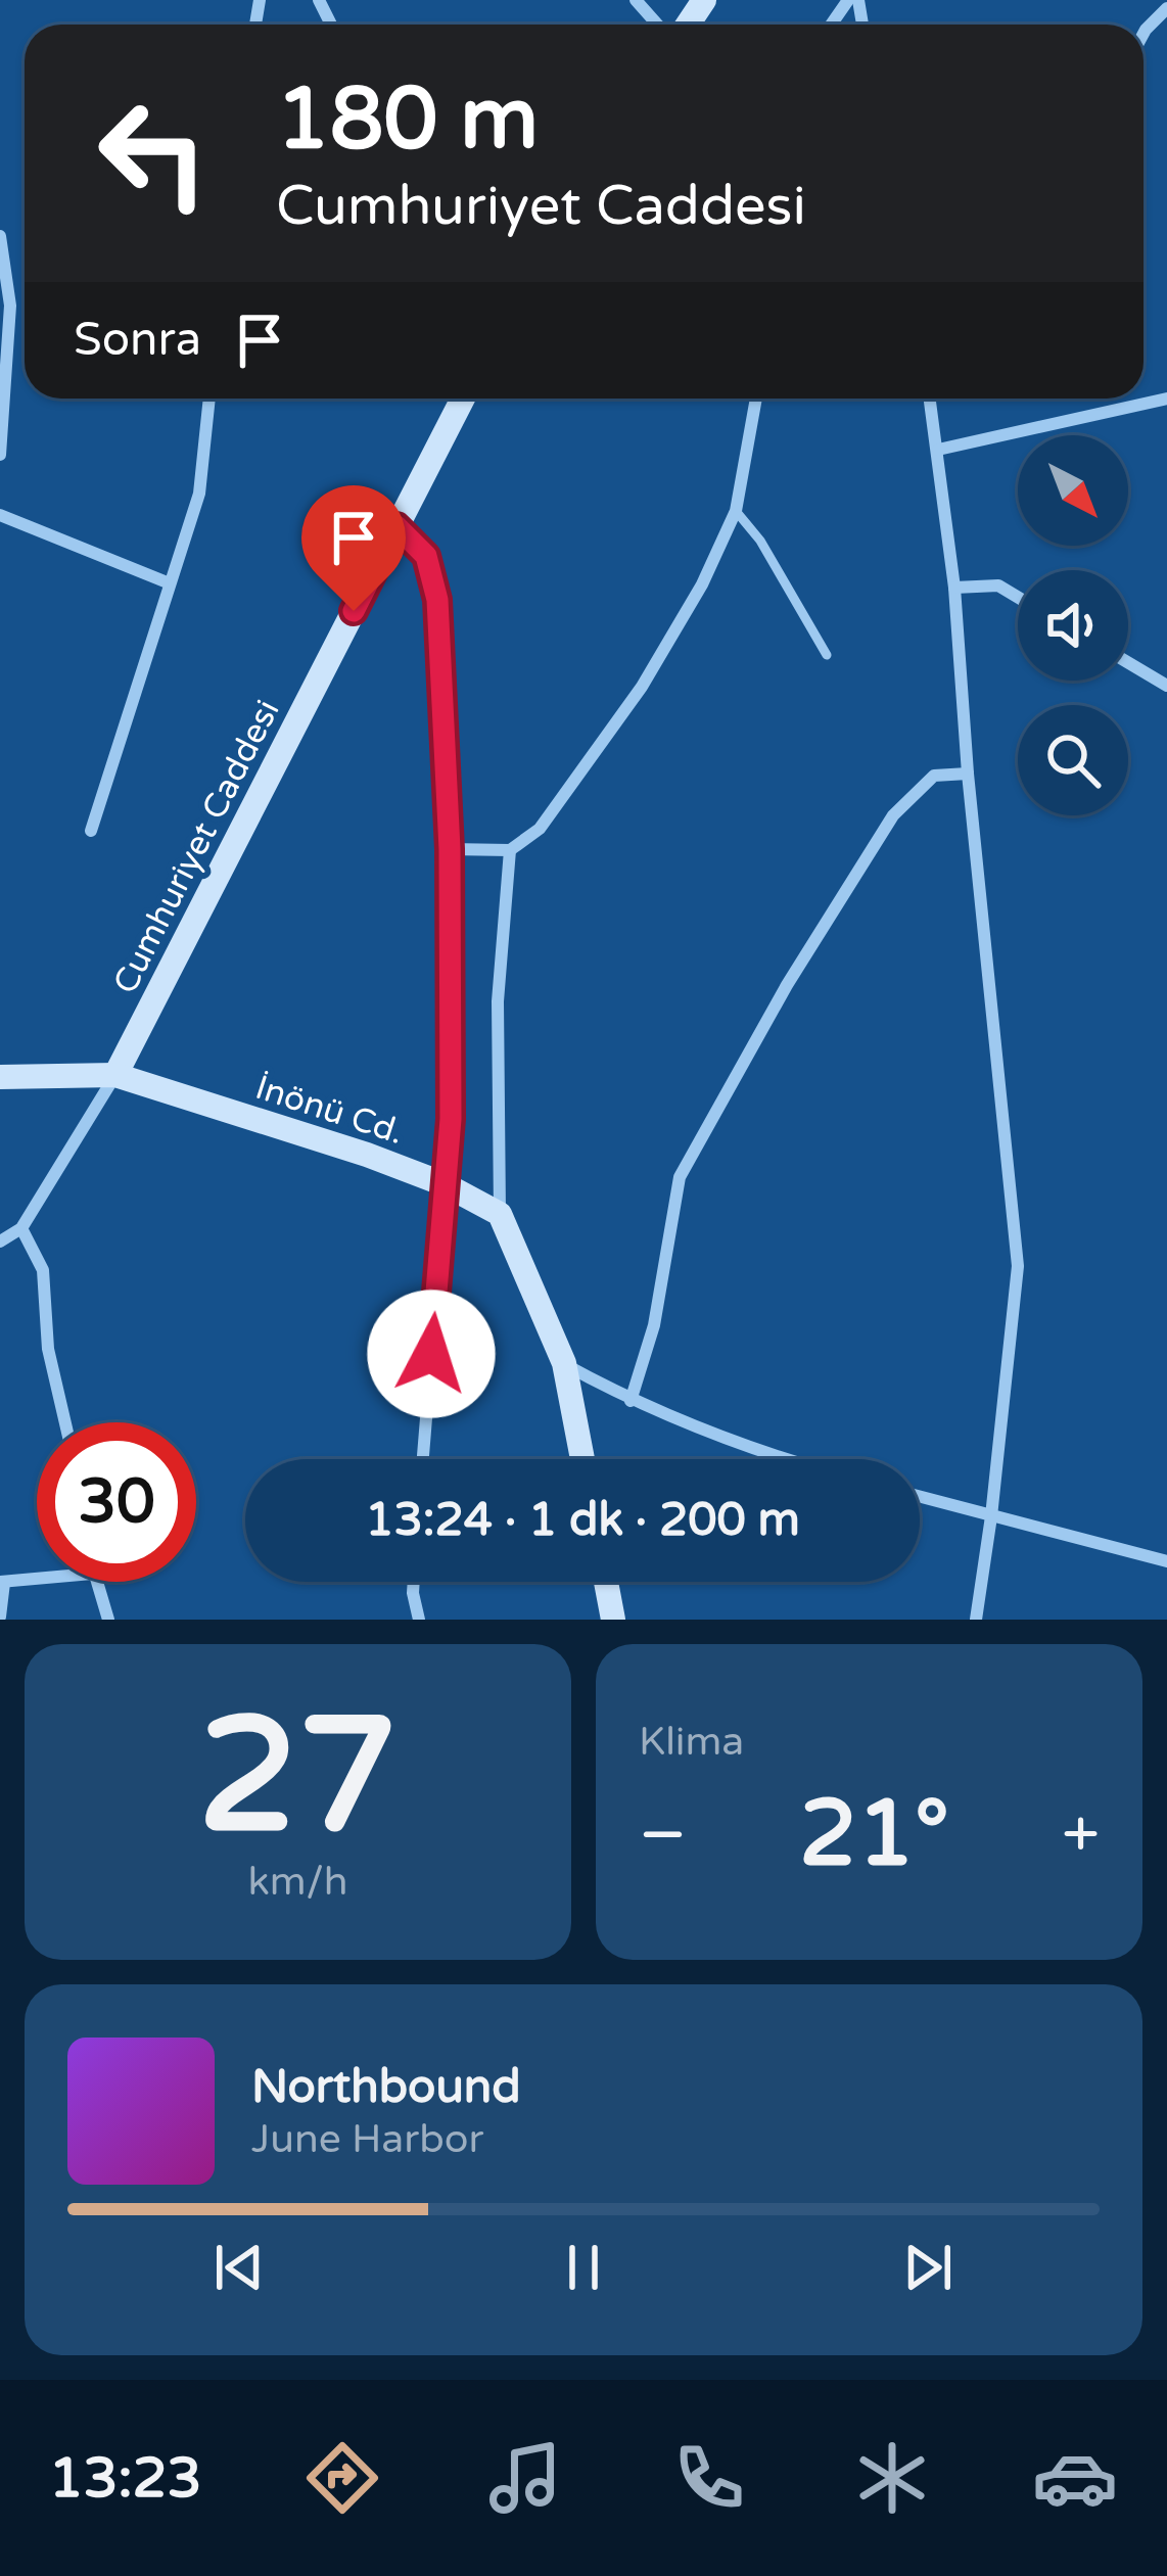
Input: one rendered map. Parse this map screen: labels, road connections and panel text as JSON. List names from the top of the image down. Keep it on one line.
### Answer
{"streets":{"street":["Cumhuriyet Caddesi","İnönü Cd."]},"crossings":[["Cumhuriyet Caddesi","İnönü Cd."]],"north":"bottom right","page":{"turn":["180 m","Cumhuriyet Caddesi"],"then":"Sonra","limit":"30","trip":"13:24 · 1 dk · 200 m","tile":[["27","km/h"],"Klima"],"heat":["−","21°","+"],"song":["Northbound","June Harbor"],"tabs":"13:23"}}
